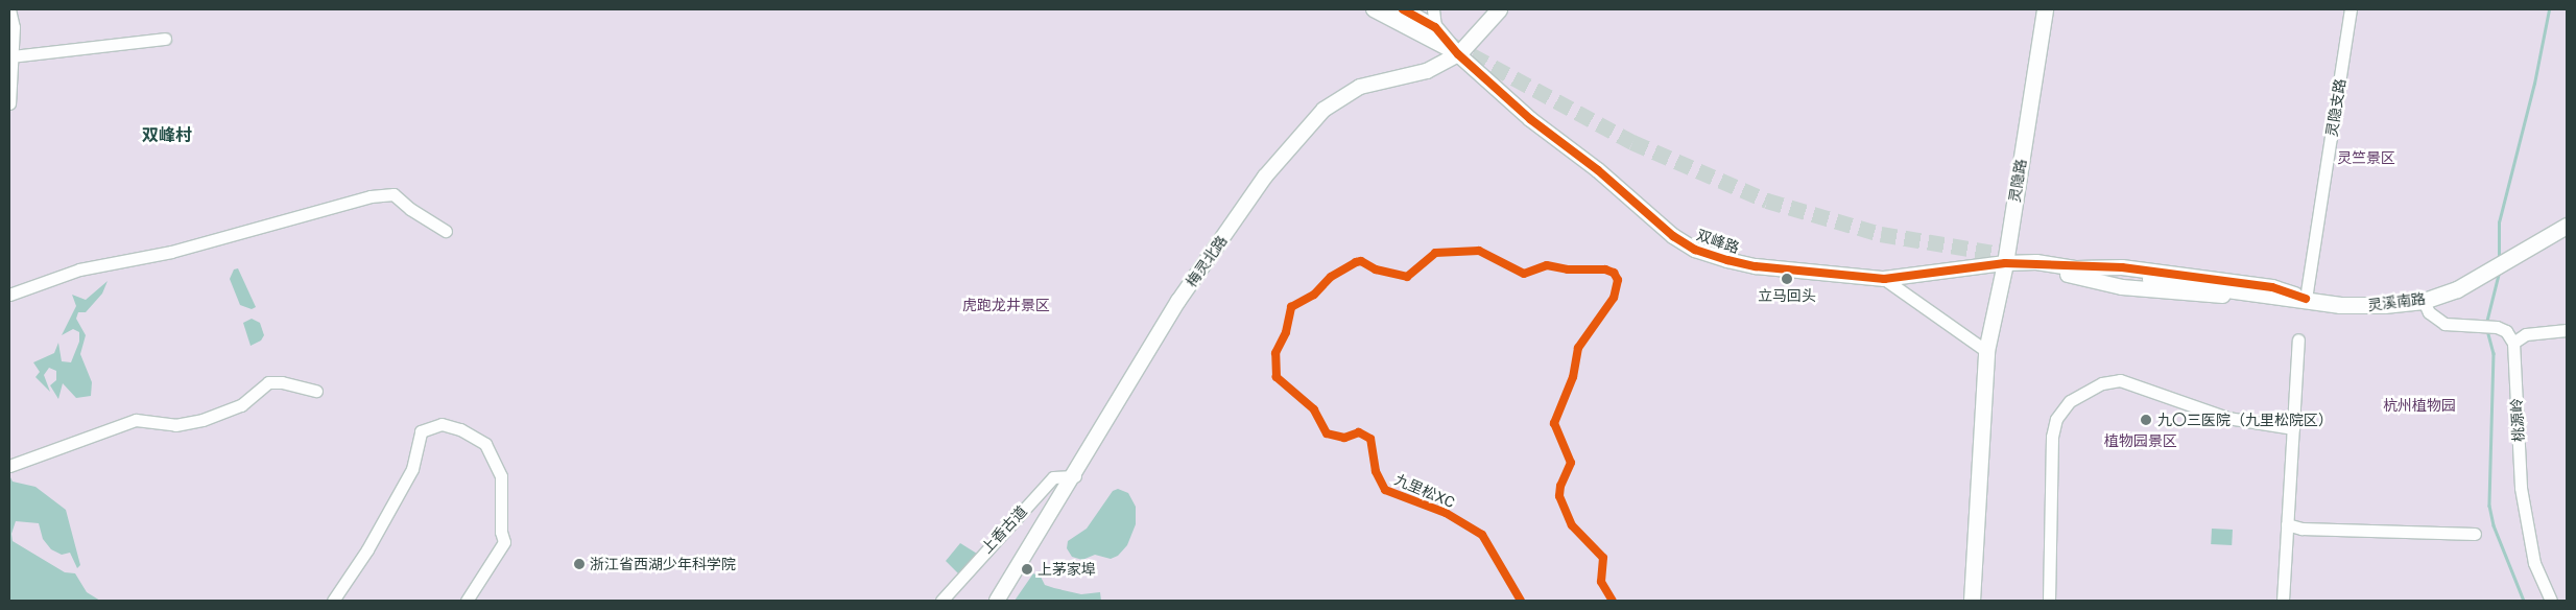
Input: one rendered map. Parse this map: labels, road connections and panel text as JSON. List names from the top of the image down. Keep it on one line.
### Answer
{"streets":{"main road":["灵隐路","梅灵北路","灵溪南路"],"street":["灵隐支路","双峰路","桃源岭","上香古道"],"cycle path":["九里松XC"]},"crossings":[["灵隐支路","双峰路"],["灵隐支路","灵溪南路"],["灵隐路","双峰路"],["双峰路","梅灵北路"],["双峰路","灵溪南路"],["梅灵北路","上香古道"]],"districts":["双峰村"],"parks":["灵竺景区","虎跑龙井景区","杭州植物园","植物园景区"],"places":["立马回头","九〇三医院（九里松院区）","浙江省西湖少年科学院","上茅家埠"]}
